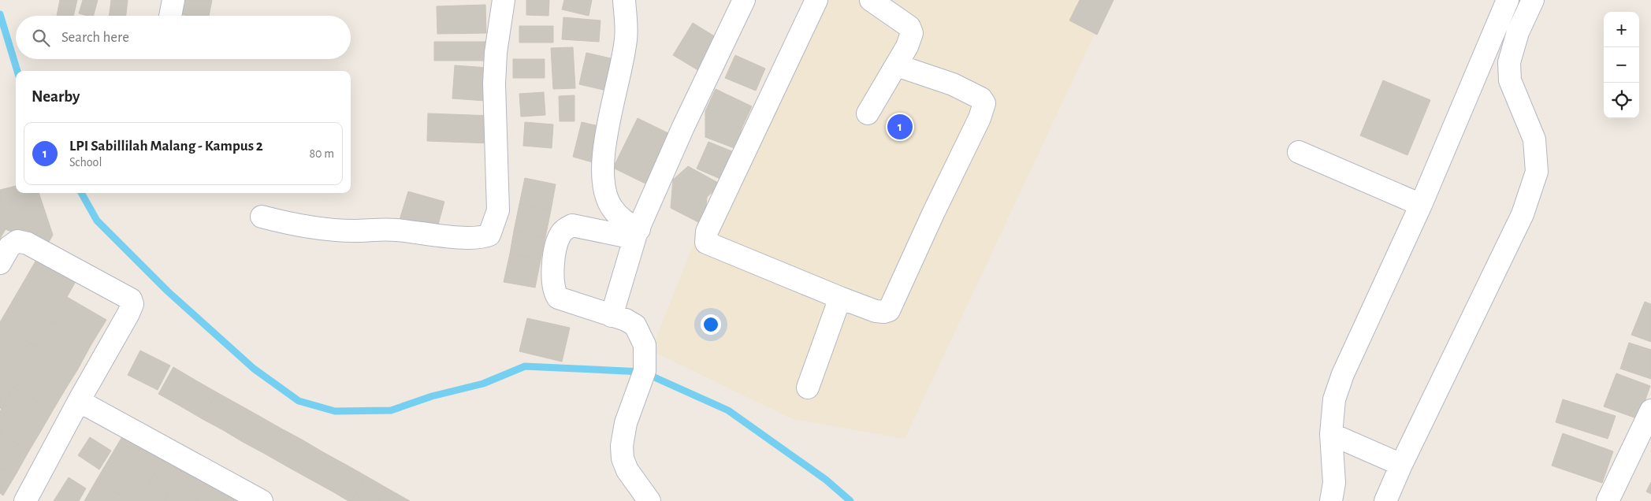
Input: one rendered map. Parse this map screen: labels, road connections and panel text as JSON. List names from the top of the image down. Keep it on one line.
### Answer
{"page":{"map_buttons":["+","−"],"search":"Search here","heading":"Nearby","pins":"1","list":[{"mark":"1","name":"LPI Sabillilah Malang - Kampus 2","note":"School","value":"80 m"}]}}
